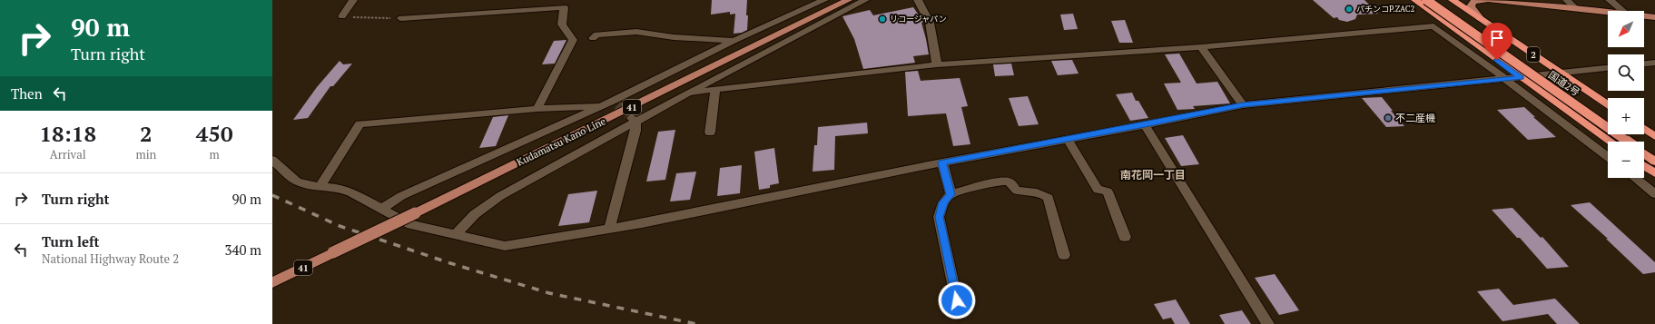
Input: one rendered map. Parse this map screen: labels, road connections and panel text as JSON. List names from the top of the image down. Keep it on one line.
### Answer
{"streets":{"highway":["2","国道2号"],"main road":["41","Kudamatsu Kano Line"]},"districts":["南花岡一丁目"],"places":["パチンコP.ZAC2","リコージャパン","不二産機"],"north":"bottom left","page":{"turn":["90 m","Turn right"],"map_buttons":["+","−"],"then":"Then","eta":["18:18","Arrival","2","min","450","m"],"list":[{"name":"Turn right","value":"90 m"},{"name":"Turn left","note":"National Highway Route 2","value":"340 m"}]}}
